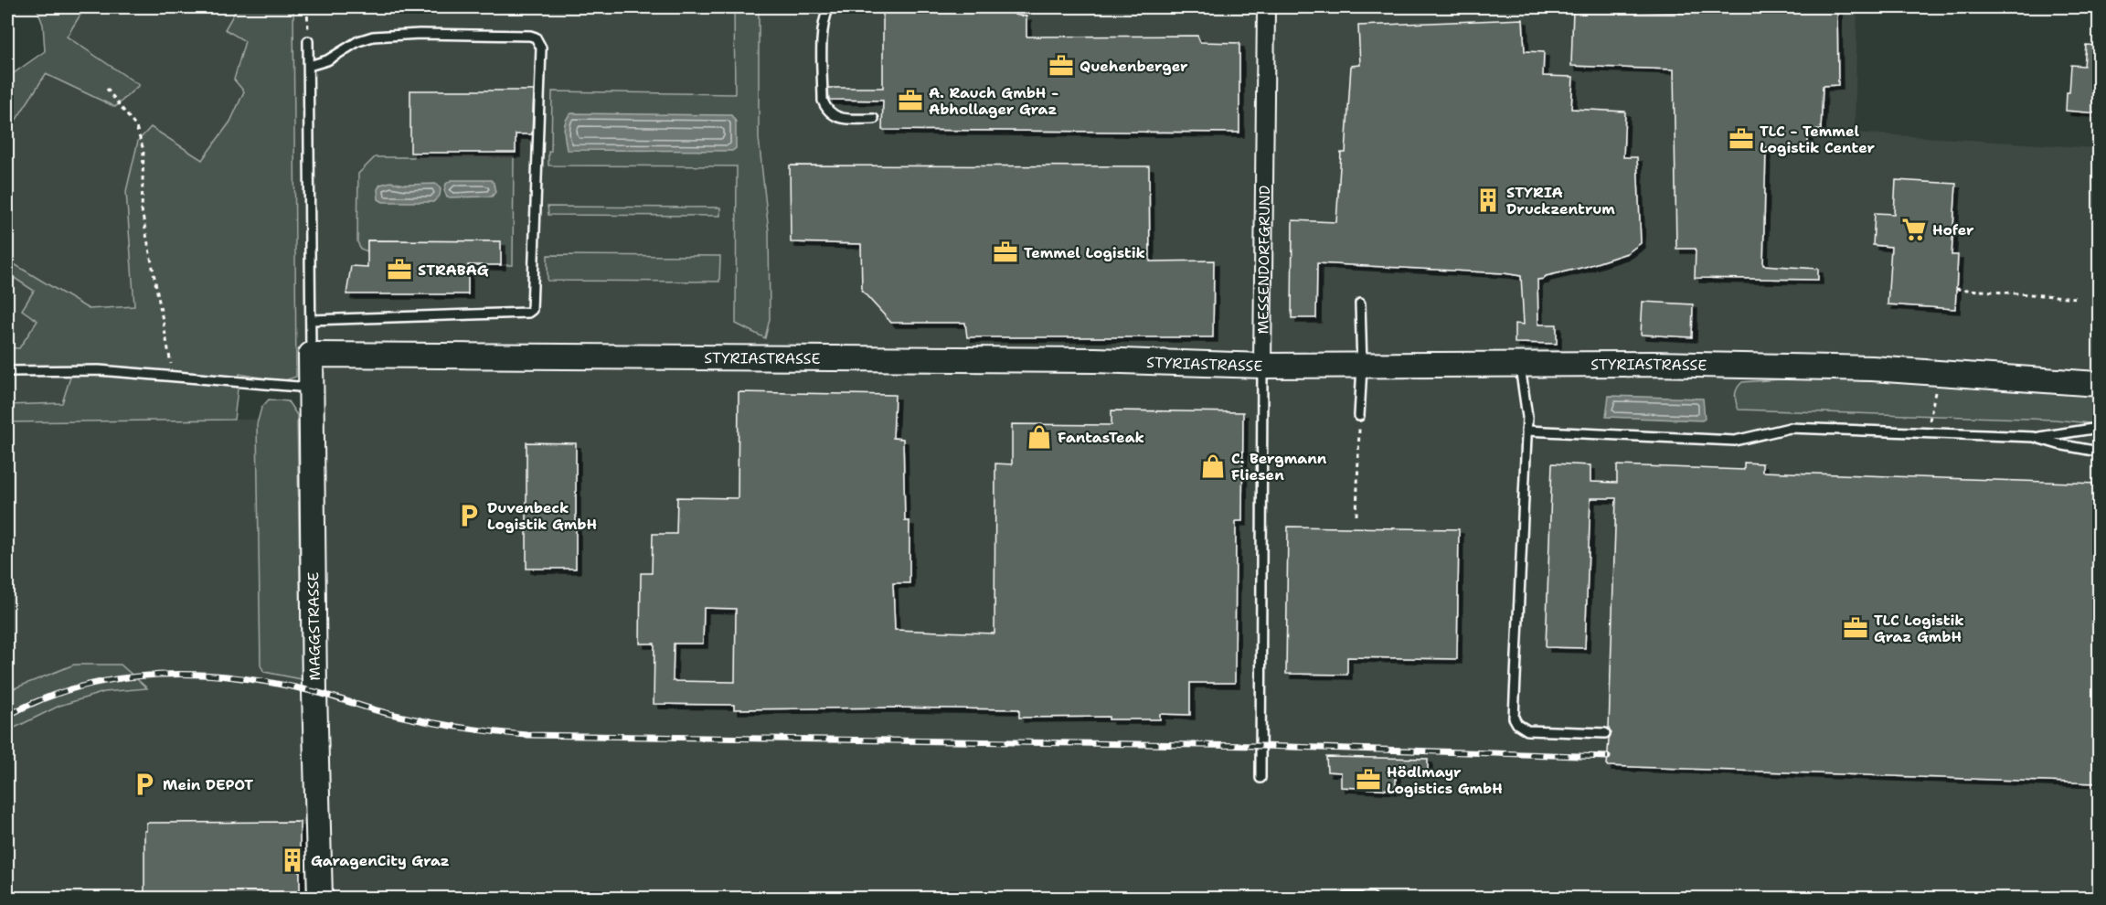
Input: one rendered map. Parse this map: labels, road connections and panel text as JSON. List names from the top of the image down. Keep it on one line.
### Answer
{"streets":{"street":["MESSENDORFGRUND","STYRIASTRASSE","MAGGSTRASSE"]},"crossings":[["MESSENDORFGRUND","STYRIASTRASSE"],["STYRIASTRASSE","MAGGSTRASSE"]],"places":{"office":["Quehenberger","A. Rauch GmbH - Abhollager Graz","TLC - Temmel Logistik Center","Temmel Logistik","STRABAG","TLC Logistik Graz GmbH","Hödlmayr Logistics GmbH"],"building":["STYRIA Druckzentrum","GaragenCity Graz"],"supermarket":["Hofer"],"shop":["FantasTeak","C. Bergmann Fliesen"],"parking":["Duvenbeck Logistik GmbH","Mein DEPOT"]}}
